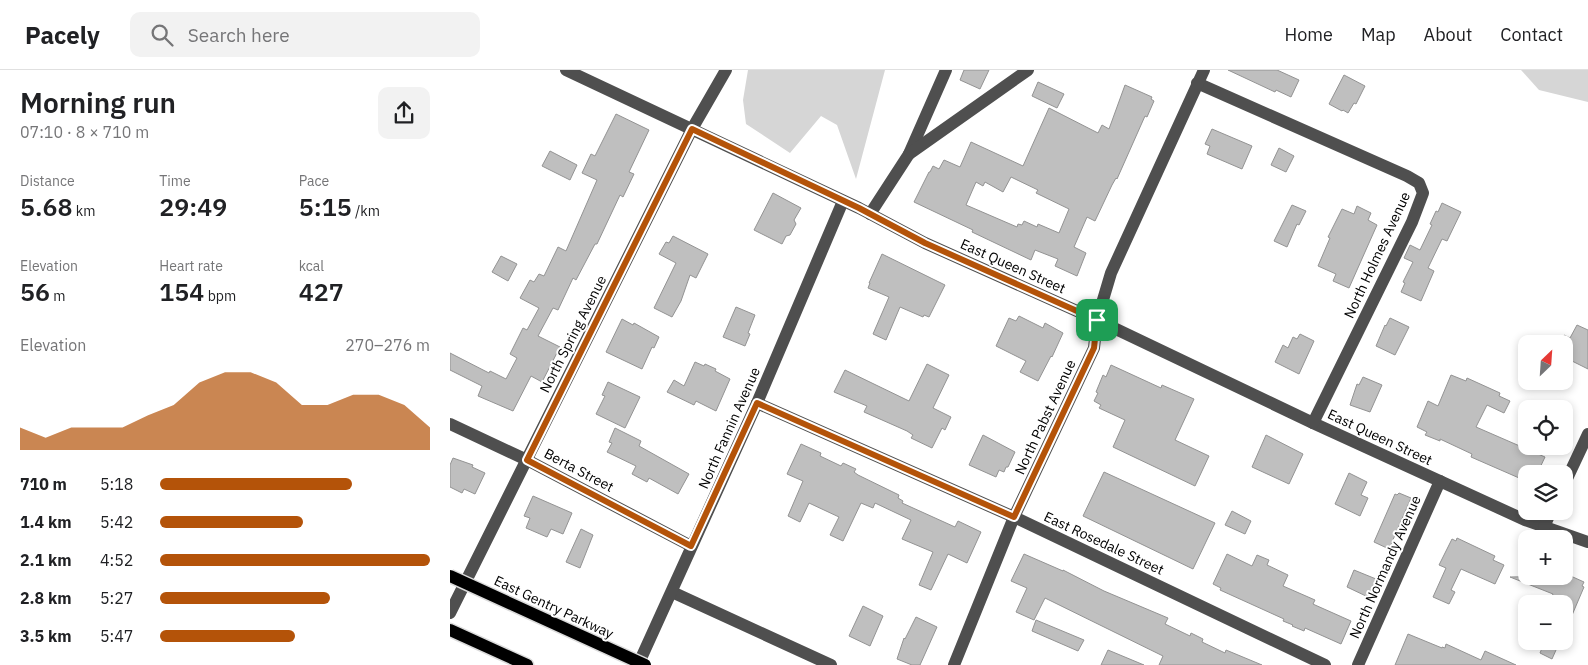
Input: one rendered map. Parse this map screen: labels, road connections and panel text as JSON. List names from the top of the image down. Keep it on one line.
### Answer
{"streets":{"main road":["East Gentry Parkway"],"street":["North Holmes Avenue","East Queen Street","North Spring Avenue","North Pabst Avenue","North Fannin Avenue","Berta Street","East Rosedale Street","North Normandy Avenue"]},"crossings":[["North Holmes Avenue","East Queen Street"],["North Holmes Avenue","North Pabst Avenue"],["East Queen Street","North Spring Avenue"],["East Queen Street","North Pabst Avenue"],["East Queen Street","North Fannin Avenue"],["East Queen Street","North Normandy Avenue"],["North Spring Avenue","Berta Street"],["North Pabst Avenue","East Rosedale Street"],["North Fannin Avenue","Berta Street"],["North Fannin Avenue","East Rosedale Street"]],"north":"top right","page":{"header":"Pacely","search":"Search here","nav":["Home","Map","About","Contact"],"heading":["Morning run","07:10 · 8 × 710 m"],"stats":[["Distance","5.68 km"],["Time","29:49"],["Pace","5:15 /km"],["Elevation","56 m"],["Heart rate","154 bpm"],["kcal","427"]],"chart":["Elevation","270–276 m"],"map_buttons":["+","−"],"list":[{"name":"710 m","note":"5:18"},{"name":"1.4 km","note":"5:42"},{"name":"2.1 km","note":"4:52"},{"name":"2.8 km","note":"5:27"},{"name":"3.5 km","note":"5:47"}]}}
